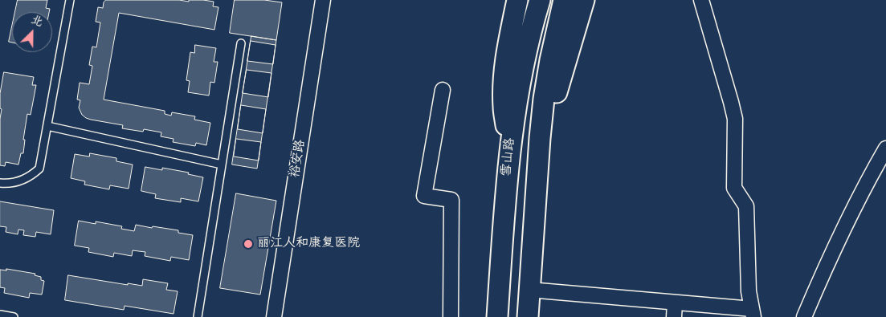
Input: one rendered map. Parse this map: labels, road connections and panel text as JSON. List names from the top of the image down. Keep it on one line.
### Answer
{"streets":{"main road":["雪山路"],"street":["裕安路"]},"places":["丽江人和康复医院"],"north":"top right"}
